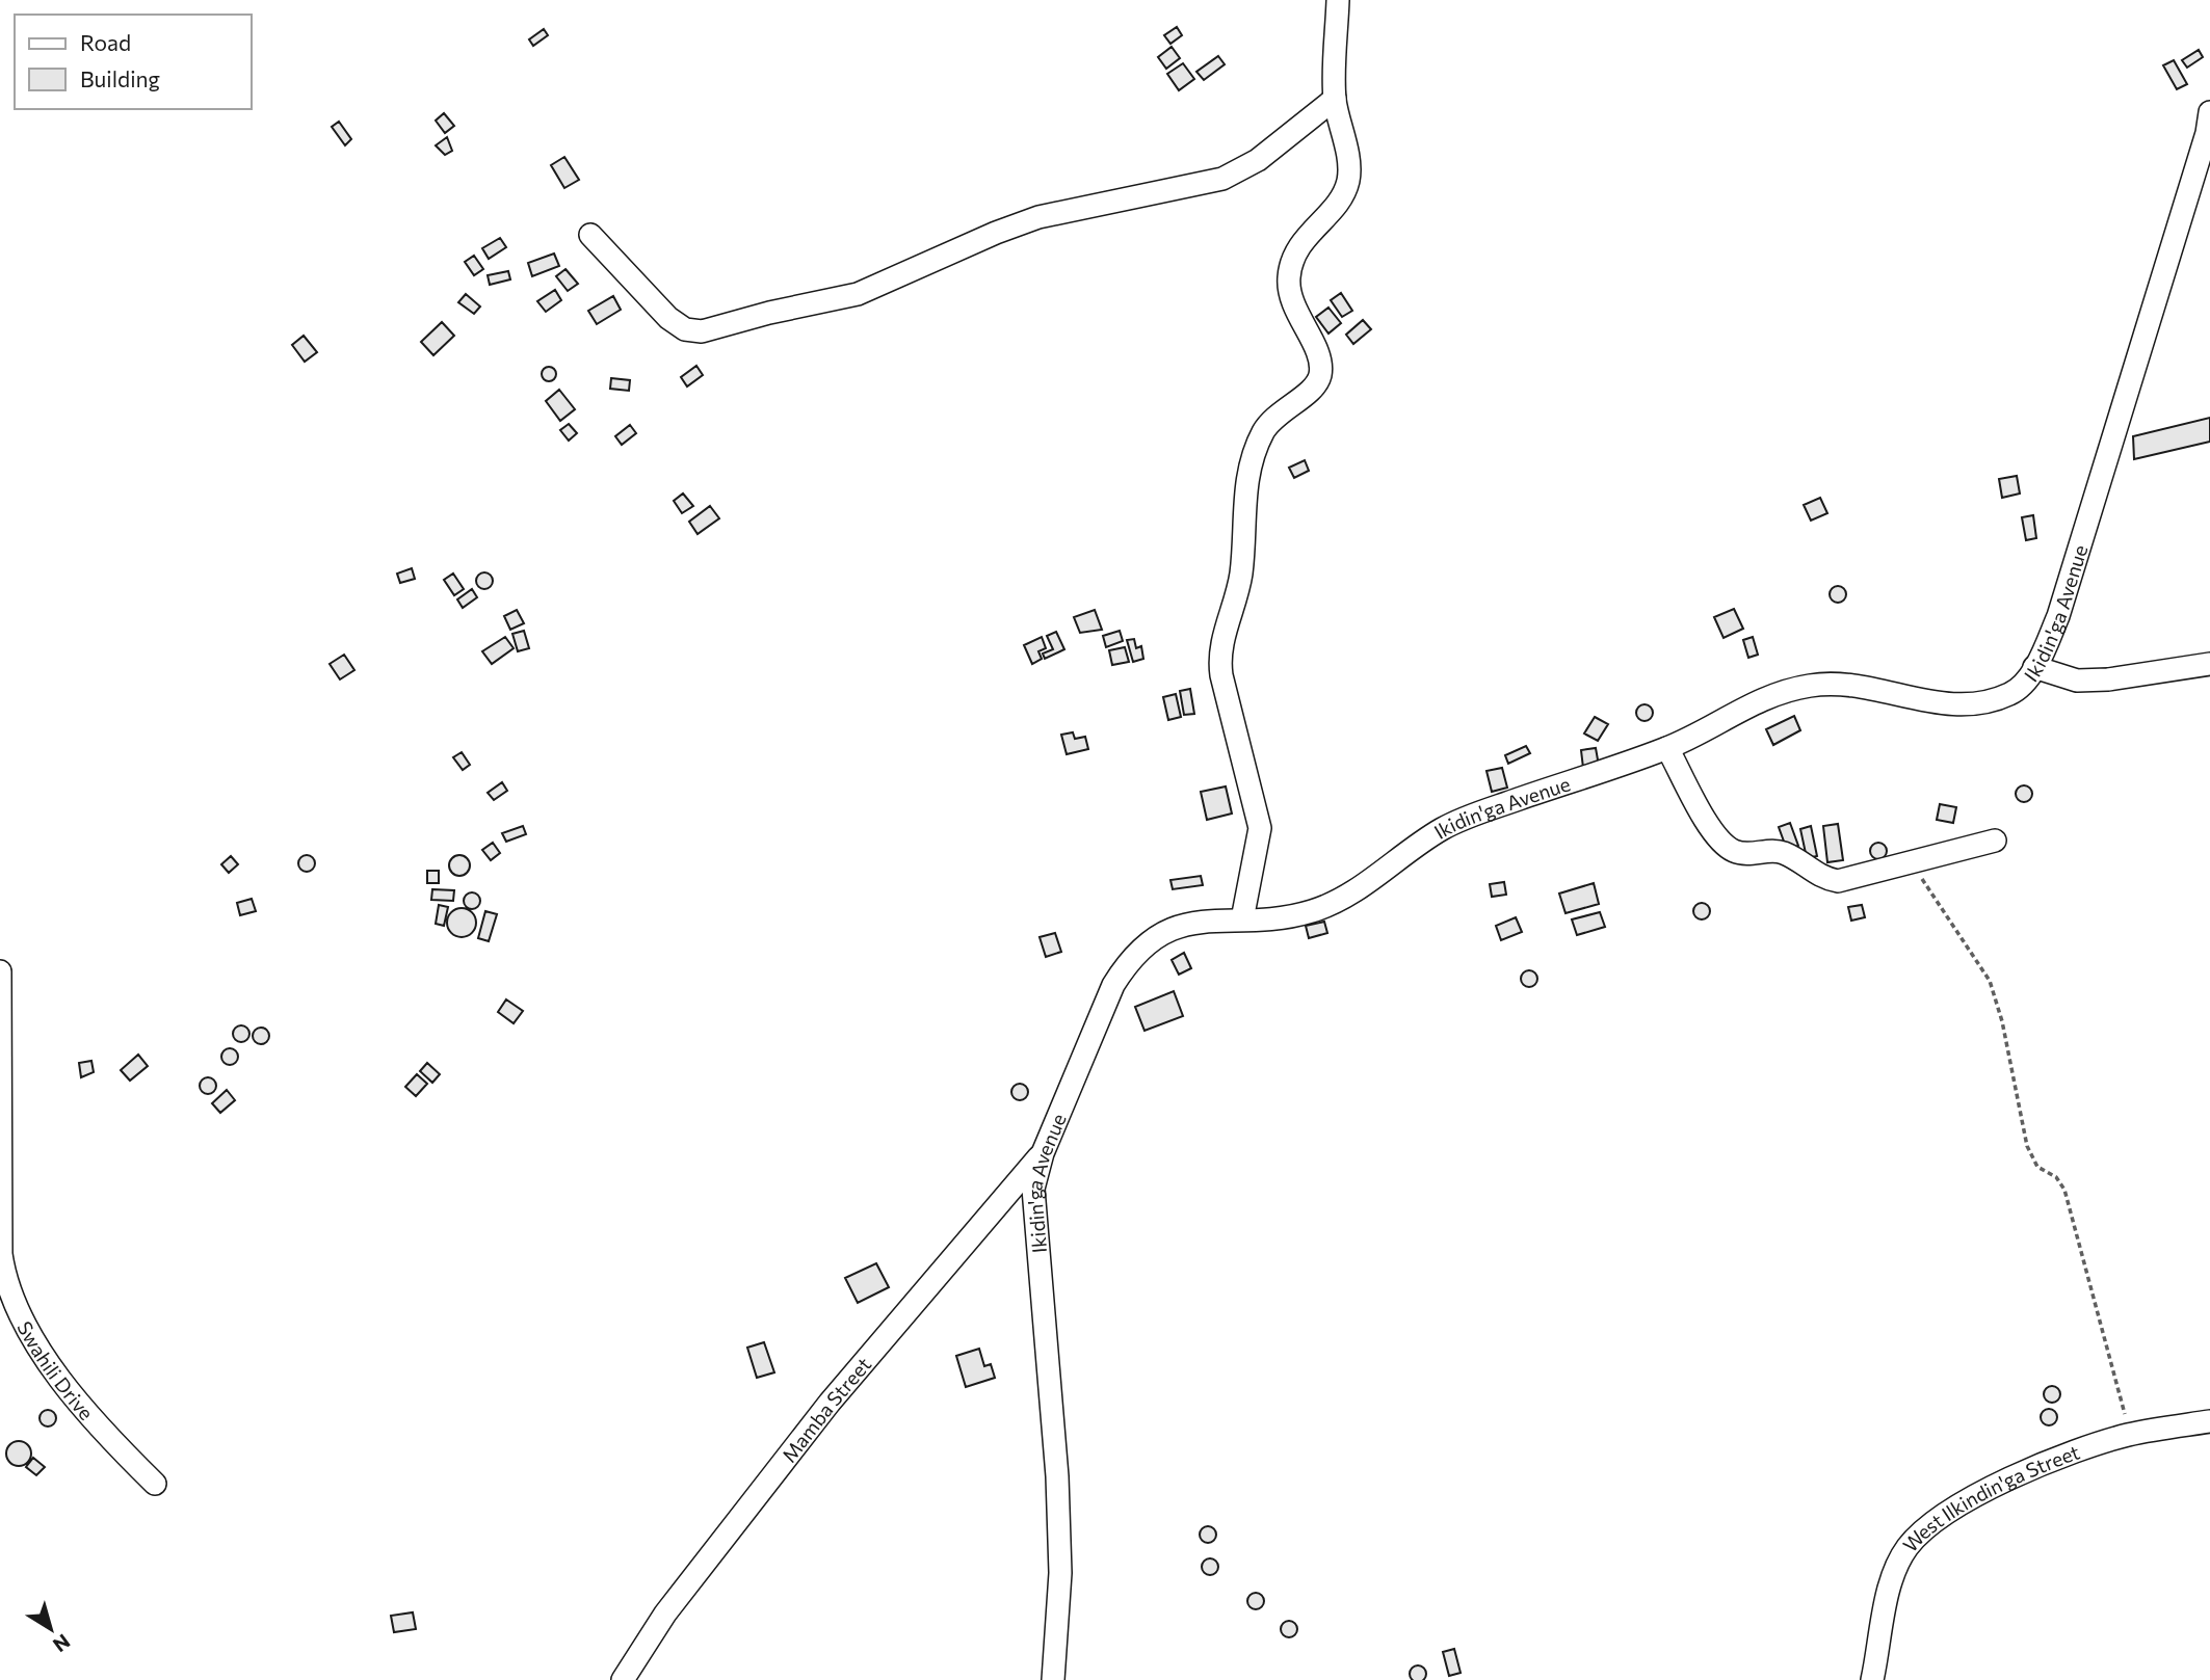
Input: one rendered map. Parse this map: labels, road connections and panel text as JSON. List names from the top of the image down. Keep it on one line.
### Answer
{"streets":{"street":["Ikidin'ga Avenue","Swahili Drive","Mamba Street","West Ilkindin'ga Street"]},"crossings":[["Ikidin'ga Avenue","Mamba Street"]],"legend":["Road","Building"],"north":"bottom right"}
